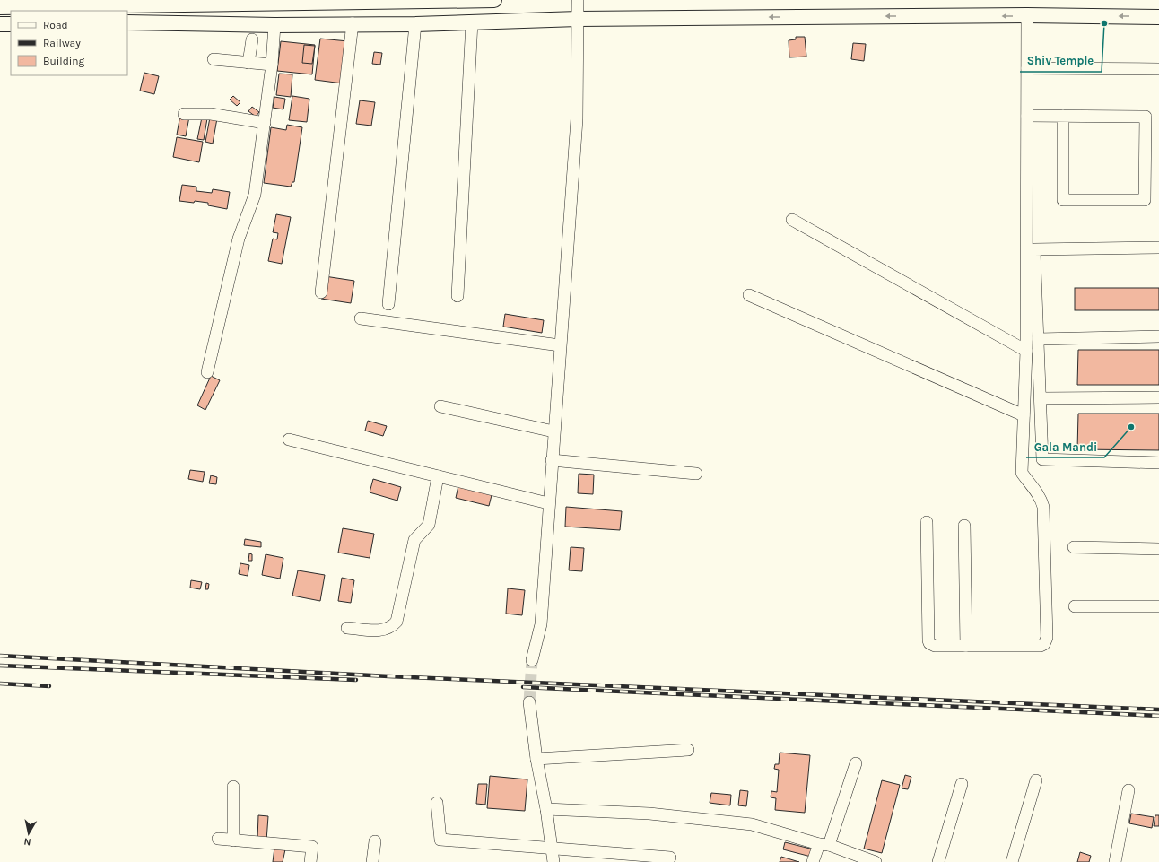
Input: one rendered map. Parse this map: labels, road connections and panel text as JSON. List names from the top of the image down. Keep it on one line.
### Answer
{"places":["Shiv Temple","Gala Mandi"],"legend":["Road","Railway","Building"],"north":"bottom"}
